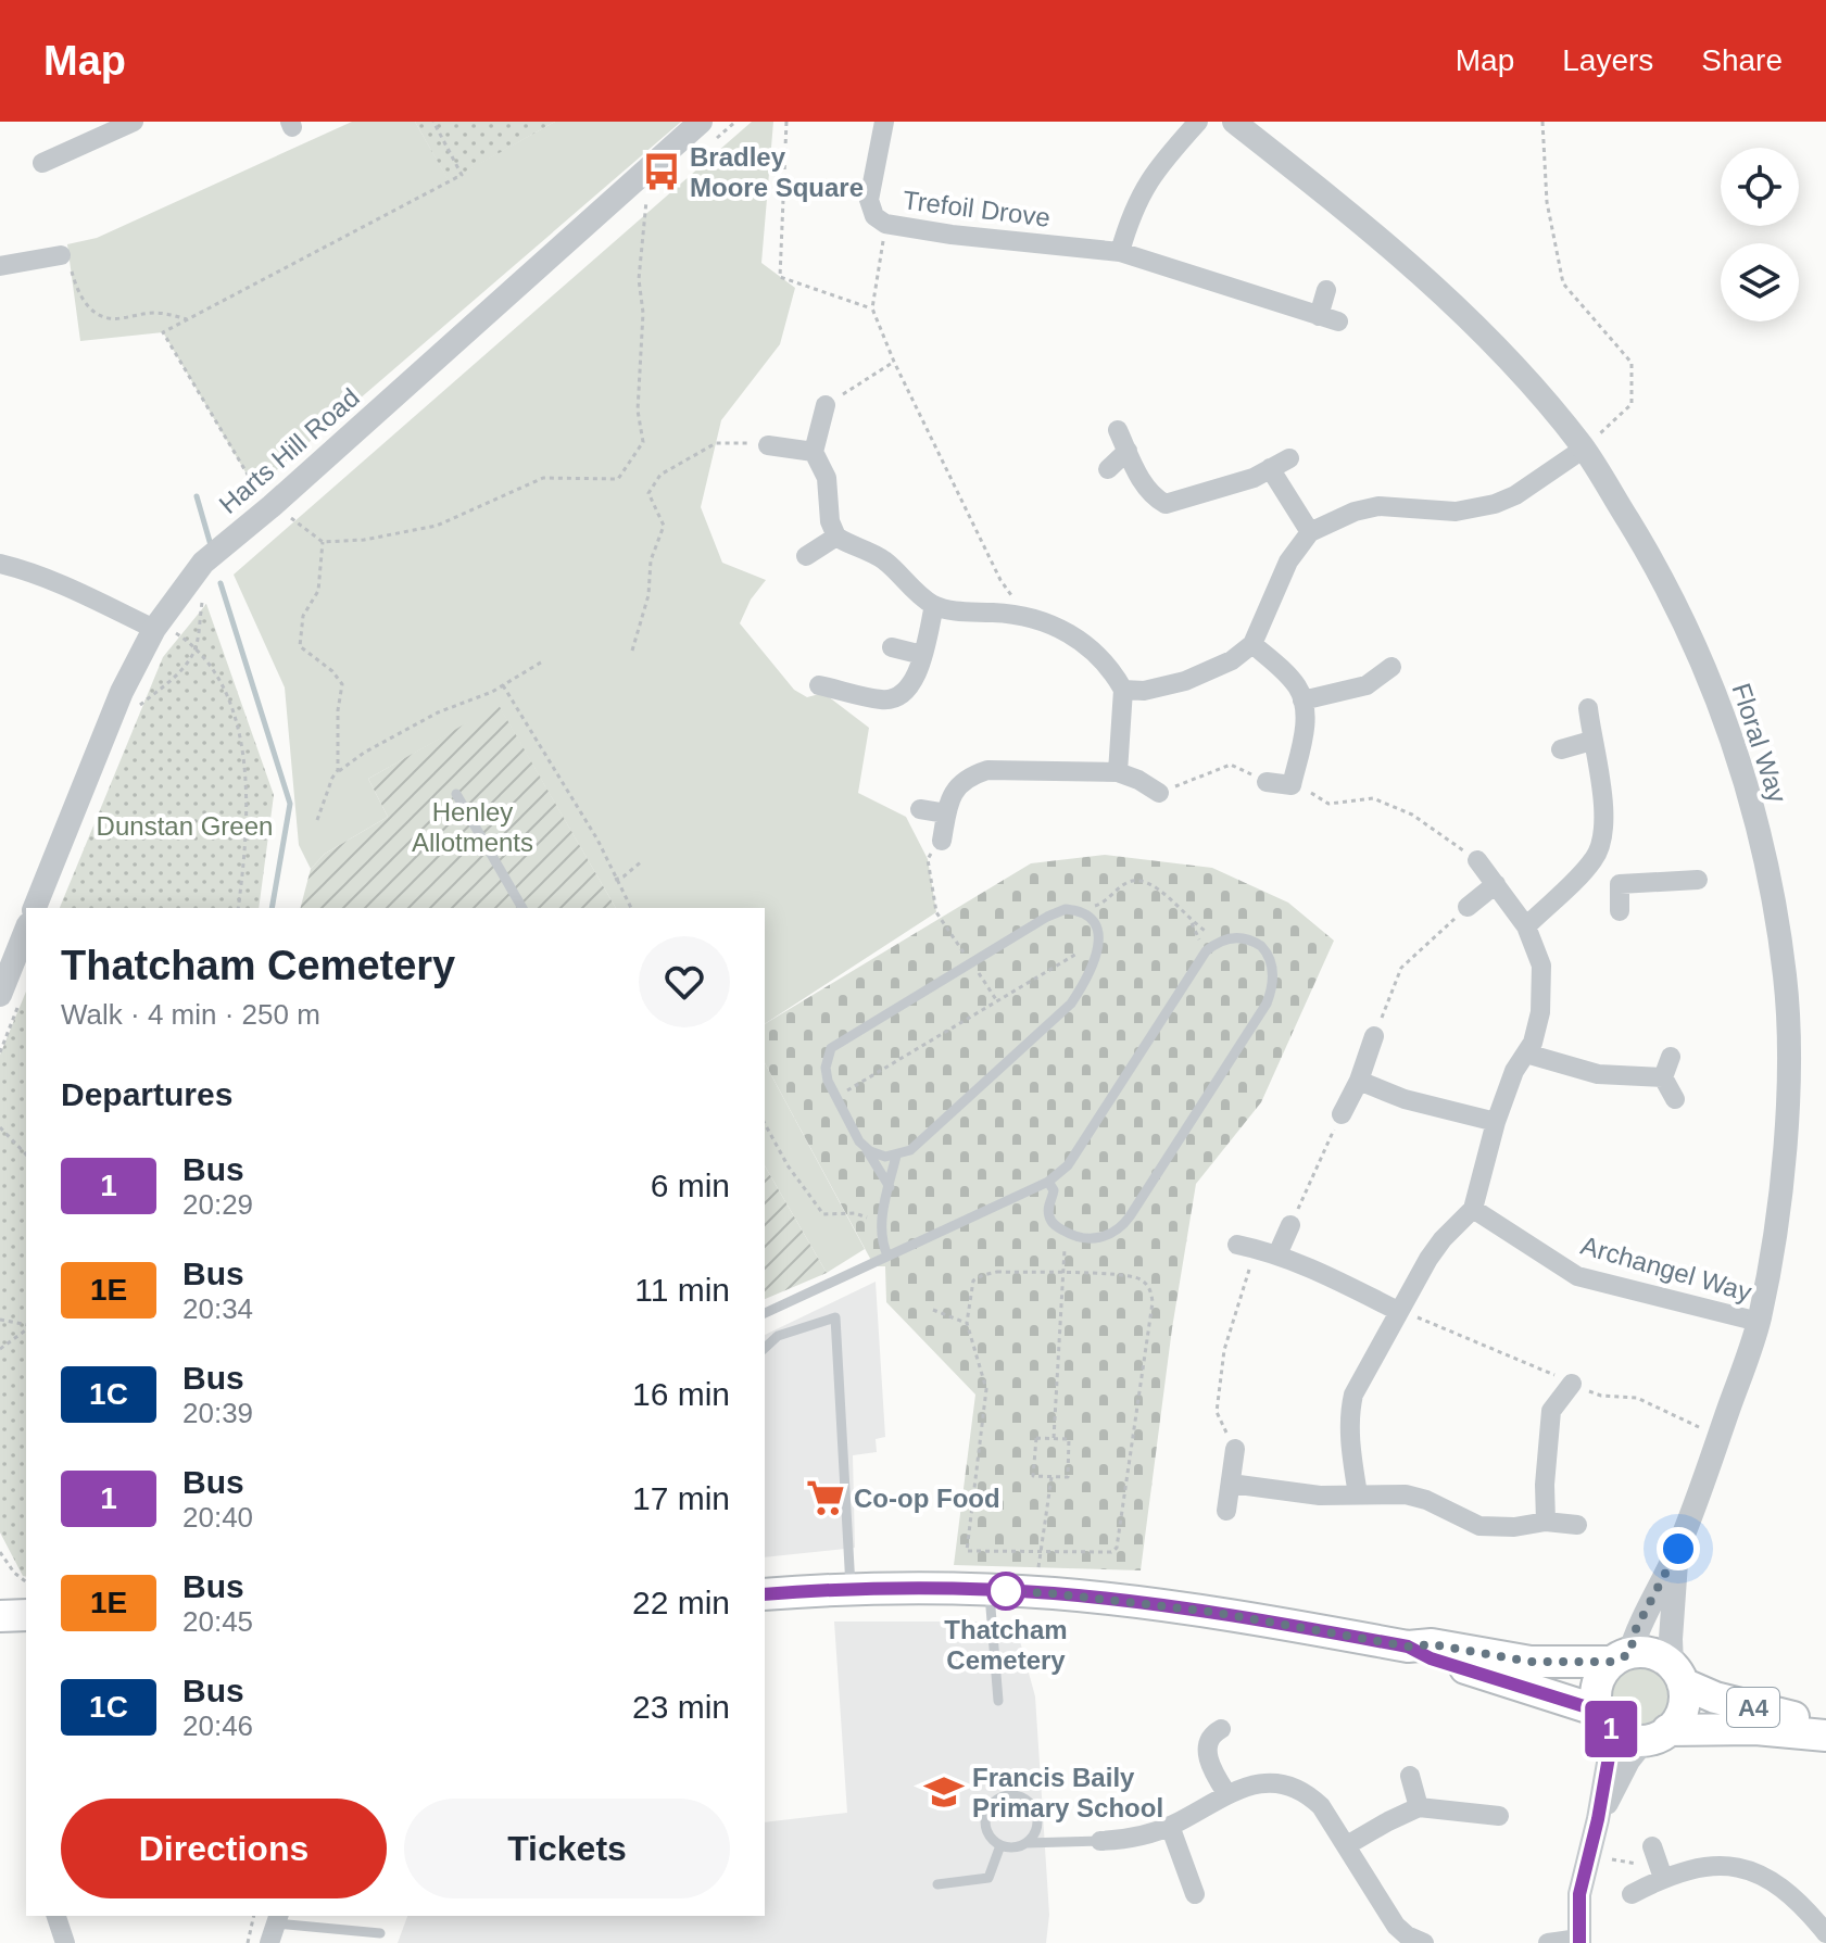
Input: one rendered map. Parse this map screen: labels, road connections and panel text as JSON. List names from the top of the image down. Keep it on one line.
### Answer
{"streets":{"main road":["A4"],"street":["Trefoil Drove","Harts Hill Road","Floral Way","Archangel Way"]},"crossings":[["Floral Way","Archangel Way"],["Floral Way","A4"]],"parks":["Henley Allotments","Dunstan Green"],"places":{"bus stop":["Bradley Moore Square"],"supermarket":["Co-op Food"],"other":["Thatcham Cemetery"],"school or university":["Francis Baily Primary School"]},"lines":["bus line 1"],"page":{"header":"Map","nav":["Map","Layers","Share"],"on_map":"1","heading":[["Thatcham Cemetery","Walk · 4 min · 250 m"],"Departures"],"list":[{"mark":"1","name":"Bus","note":"20:29","value":"6 min"},{"mark":"1E","name":"Bus","note":"20:34","value":"11 min"},{"mark":"1C","name":"Bus","note":"20:39","value":"16 min"},{"mark":"1","name":"Bus","note":"20:40","value":"17 min"},{"mark":"1E","name":"Bus","note":"20:45","value":"22 min"},{"mark":"1C","name":"Bus","note":"20:46","value":"23 min"}],"buttons":["Directions","Tickets"]}}
